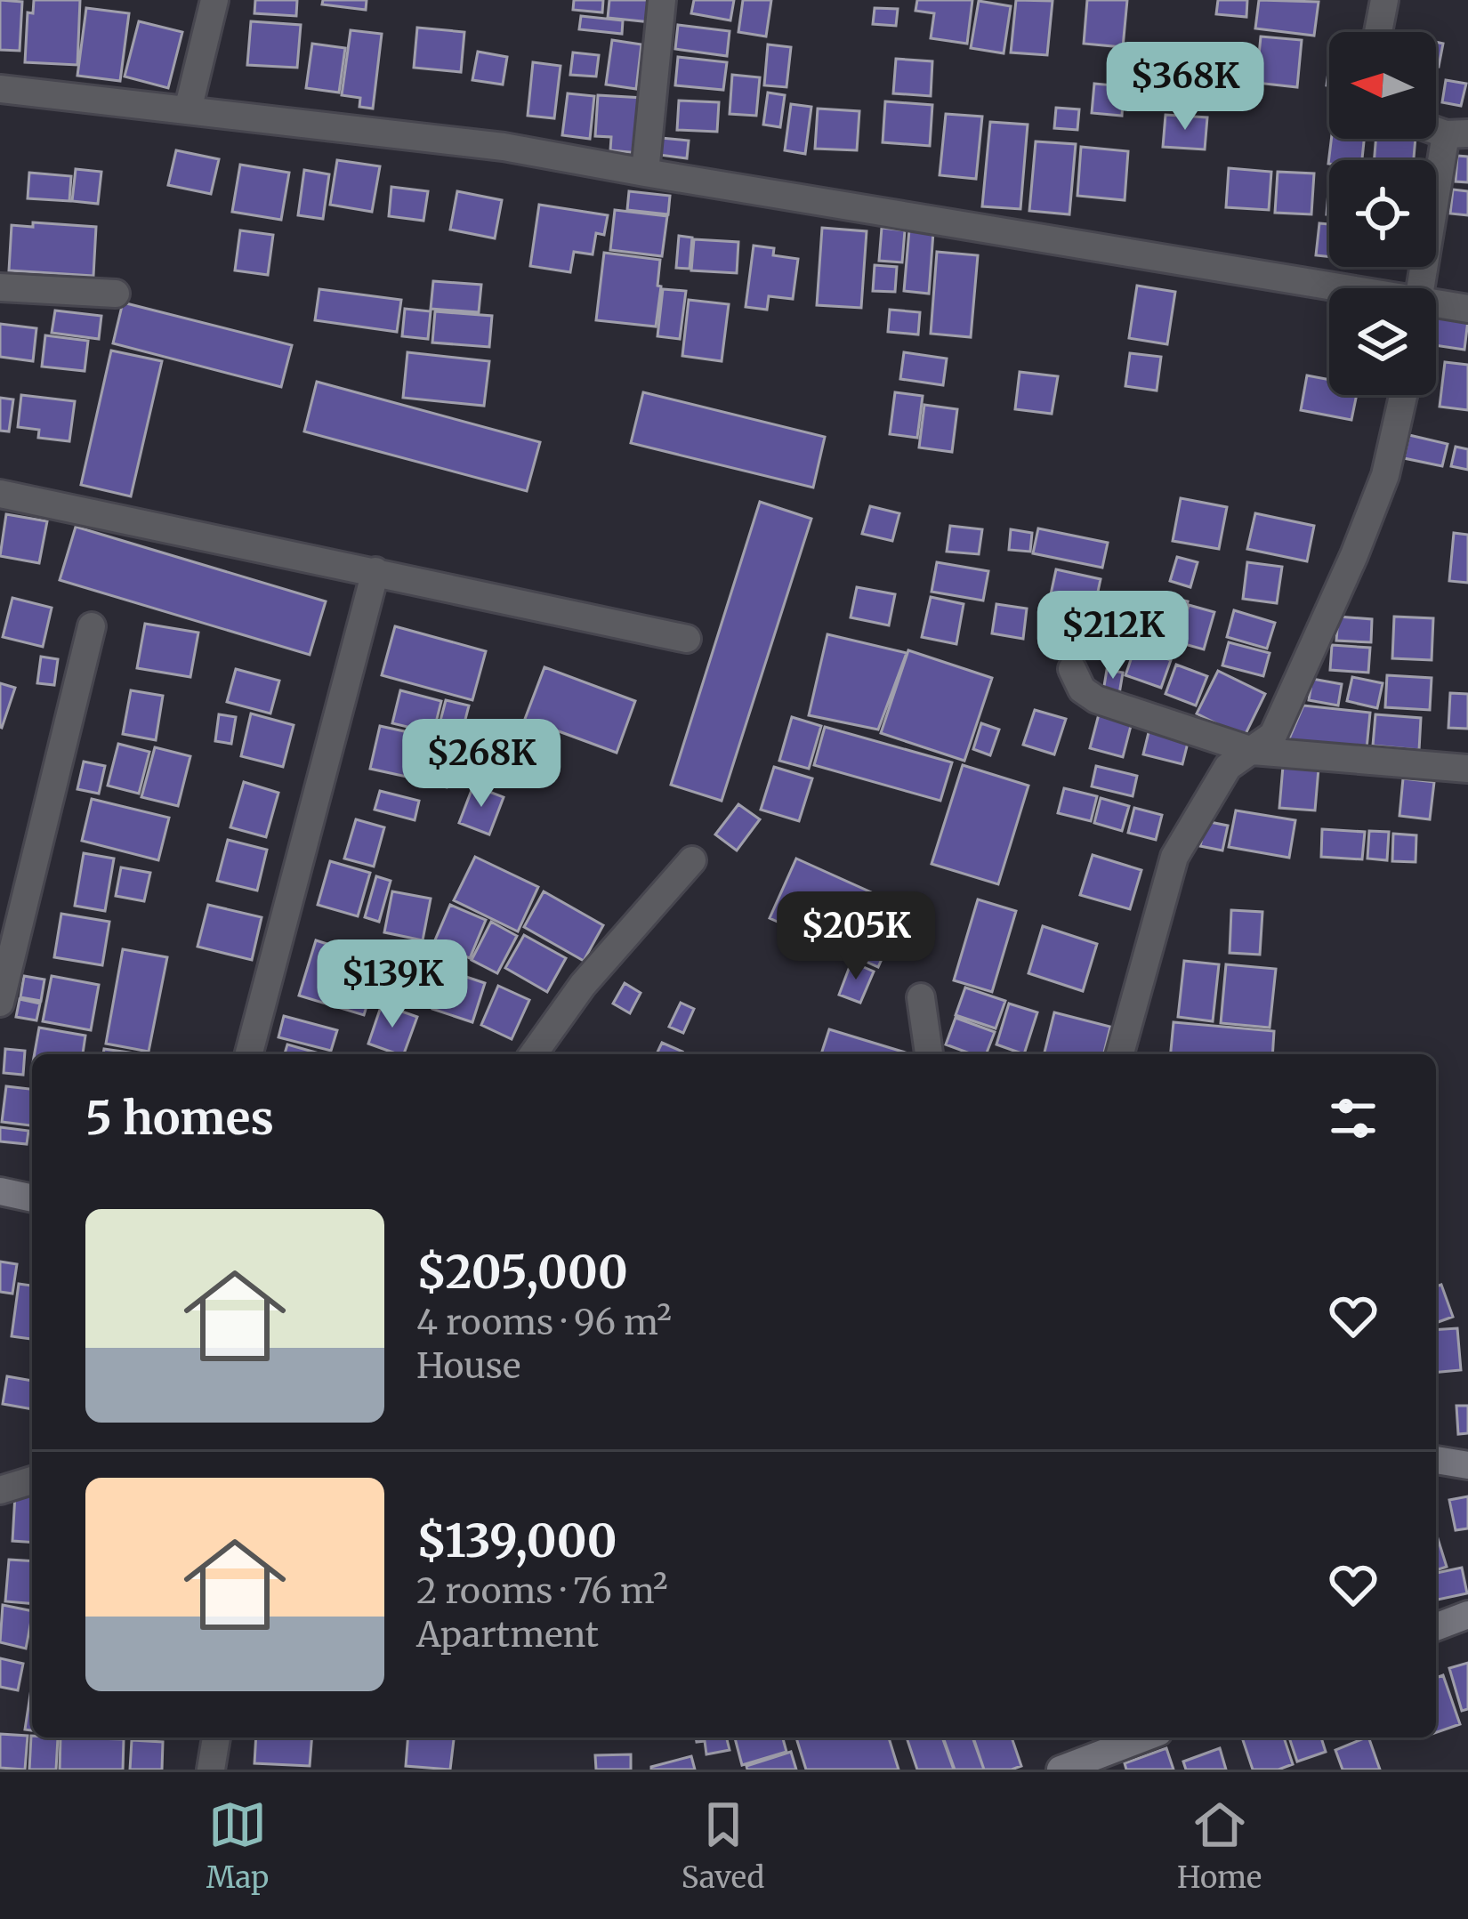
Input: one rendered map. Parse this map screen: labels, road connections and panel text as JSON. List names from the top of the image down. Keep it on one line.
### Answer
{"north":"left","page":{"price":["$368K","$212K","$268K","$205K","$139K"],"heading":"5 homes","list":[{"name":"$205,000","note":"4 rooms · 96 m² · House"},{"name":"$139,000","note":"2 rooms · 76 m² · Apartment"}],"tabs":["Map","Saved","Home"]}}
